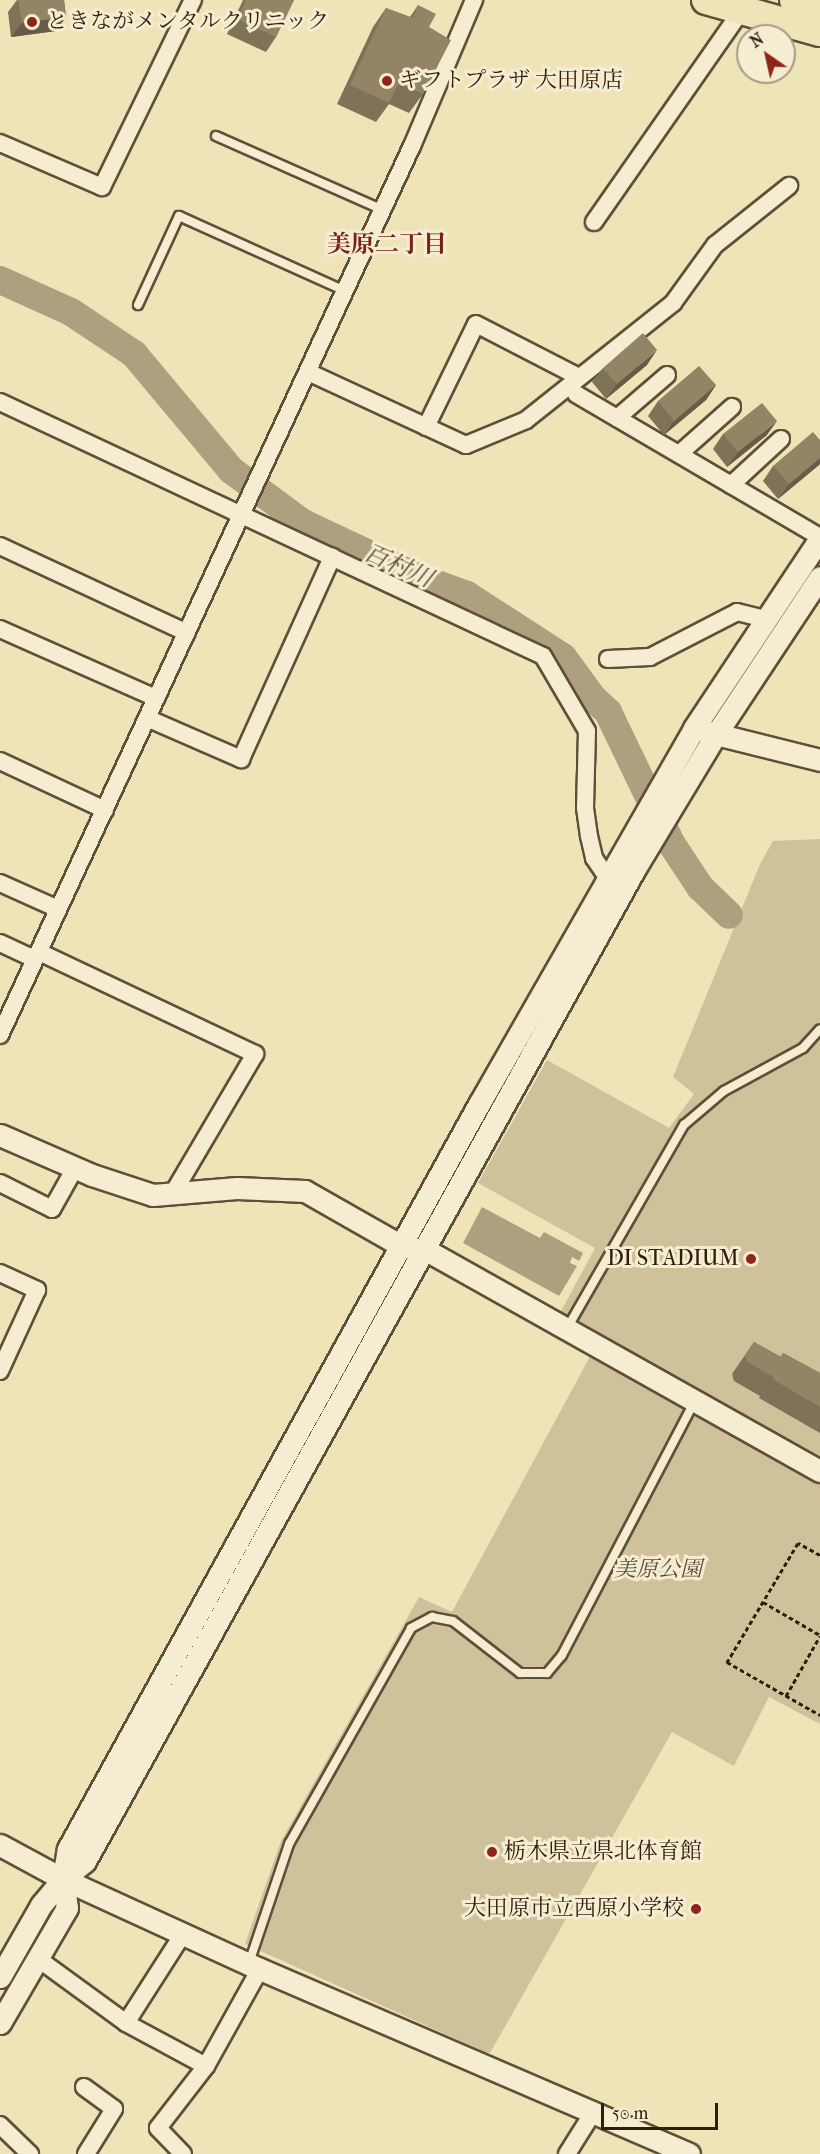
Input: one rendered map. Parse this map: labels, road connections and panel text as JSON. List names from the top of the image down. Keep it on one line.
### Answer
{"districts":["美原二丁目"],"water":["百村川"],"parks":["美原公園"],"places":["ときながメンタルクリニック","ギフトプラザ 大田原店","DI STADIUM","栃木県立県北体育館","大田原市立西原小学校"],"scale_bar":"50 m","north":"top left"}
